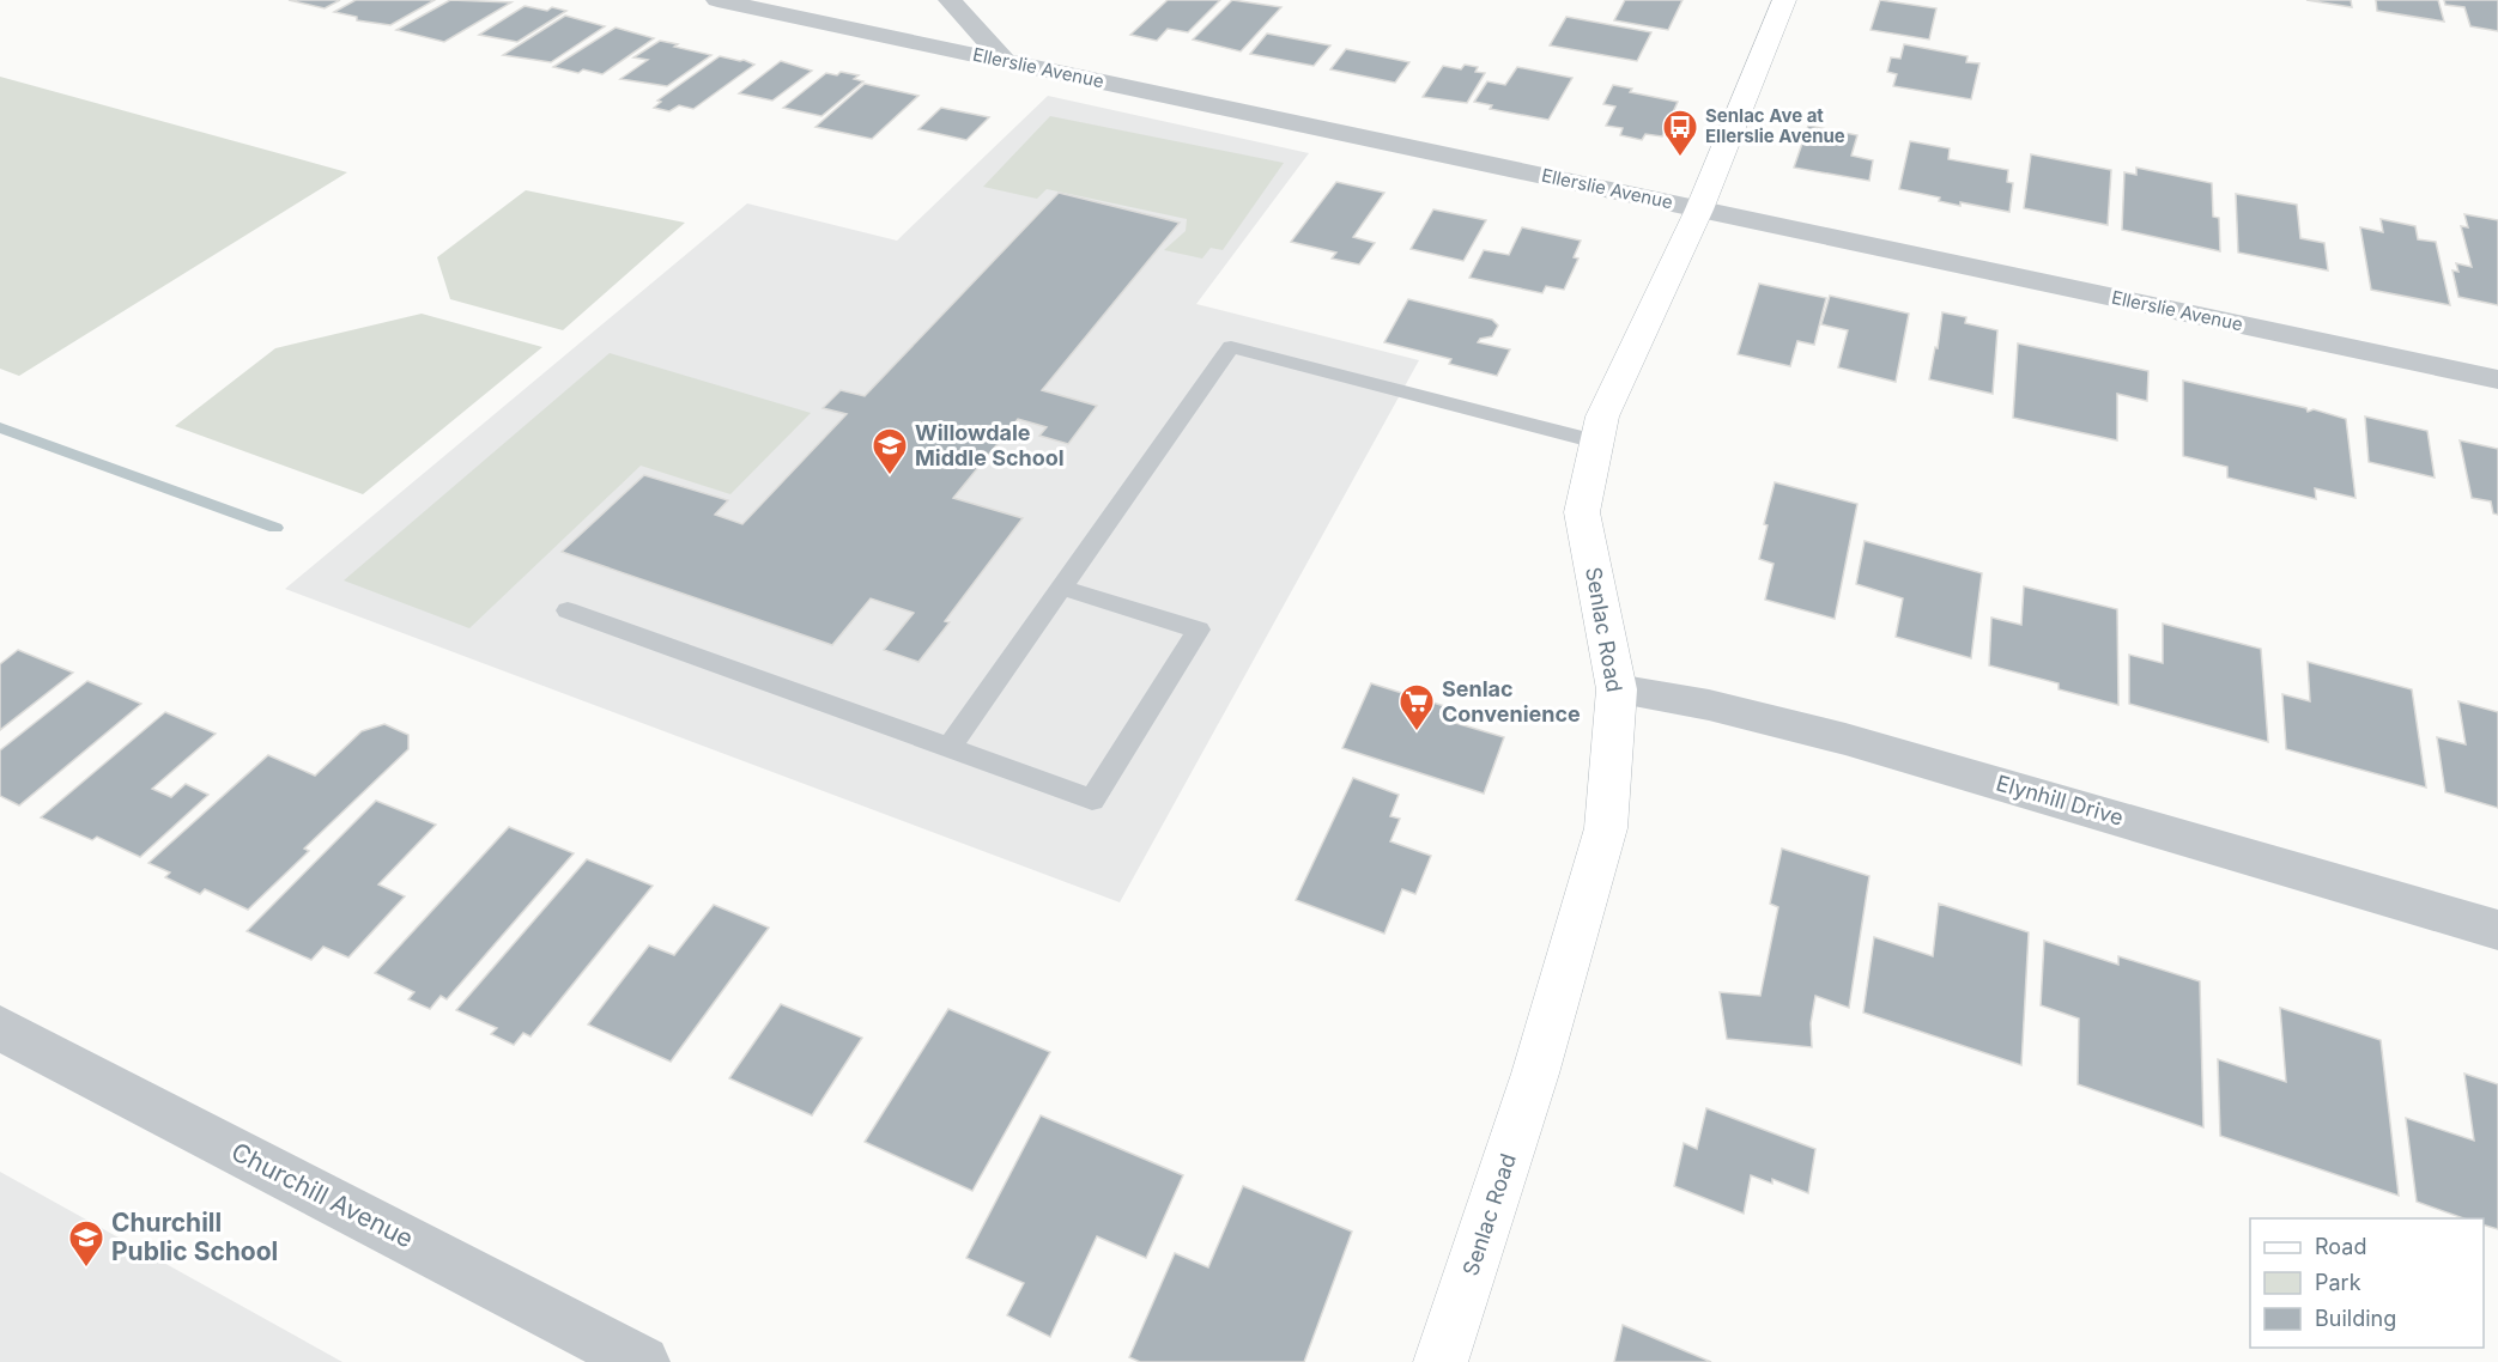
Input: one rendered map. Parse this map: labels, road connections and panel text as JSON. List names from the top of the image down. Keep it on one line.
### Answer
{"streets":{"street":["Ellerslie Avenue","Senlac Road","Elynhill Drive","Churchill Avenue"]},"crossings":[["Ellerslie Avenue","Senlac Road"],["Senlac Road","Elynhill Drive"]],"places":{"bus stop":["Senlac Ave at Ellerslie Avenue"],"school or university":["Willowdale Middle School","Churchill Public School"],"supermarket":["Senlac Convenience"]},"legend":["Road","Park","Building"]}
